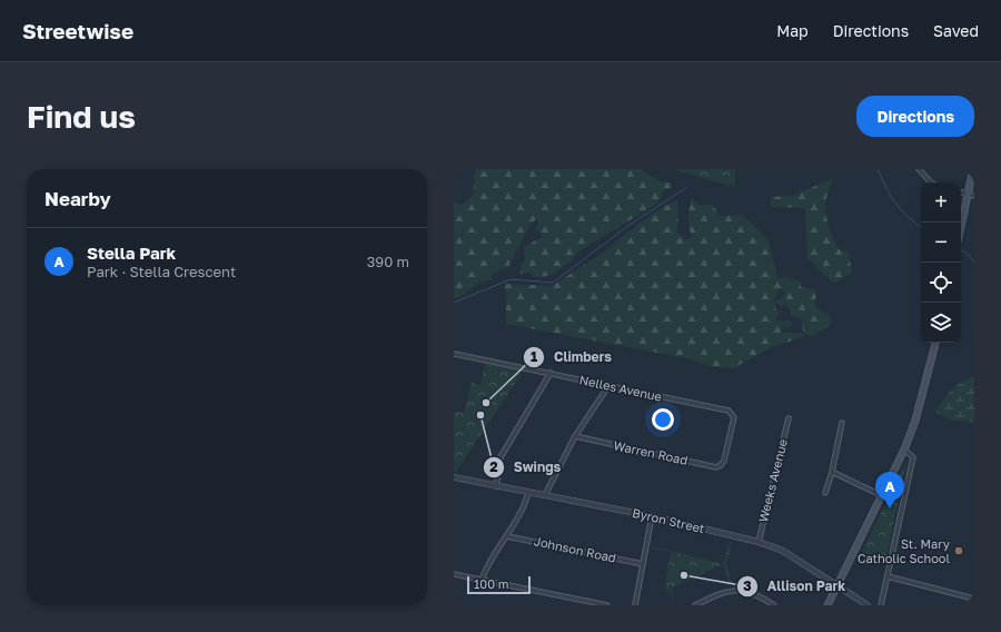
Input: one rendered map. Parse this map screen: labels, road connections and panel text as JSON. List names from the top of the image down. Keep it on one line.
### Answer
{"streets":{"street":["Nelles Avenue","Warren Road","Weeks Avenue","Byron Street","Johnson Road"]},"crossings":[["Nelles Avenue","Warren Road"],["Weeks Avenue","Byron Street"]],"places":["Climbers","Swings","St. Mary Catholic School","Allison Park"],"scale_bar":"100 m","page":{"header":"Streetwise","nav":["Map","Directions","Saved"],"buttons":"Directions","title":"Find us","heading":"Nearby","map_buttons":["+","−"],"list":[{"mark":"A","name":"Stella Park","note":"Park · Stella Crescent","value":"390 m"}],"pins":"A","scale":"100 m"}}
